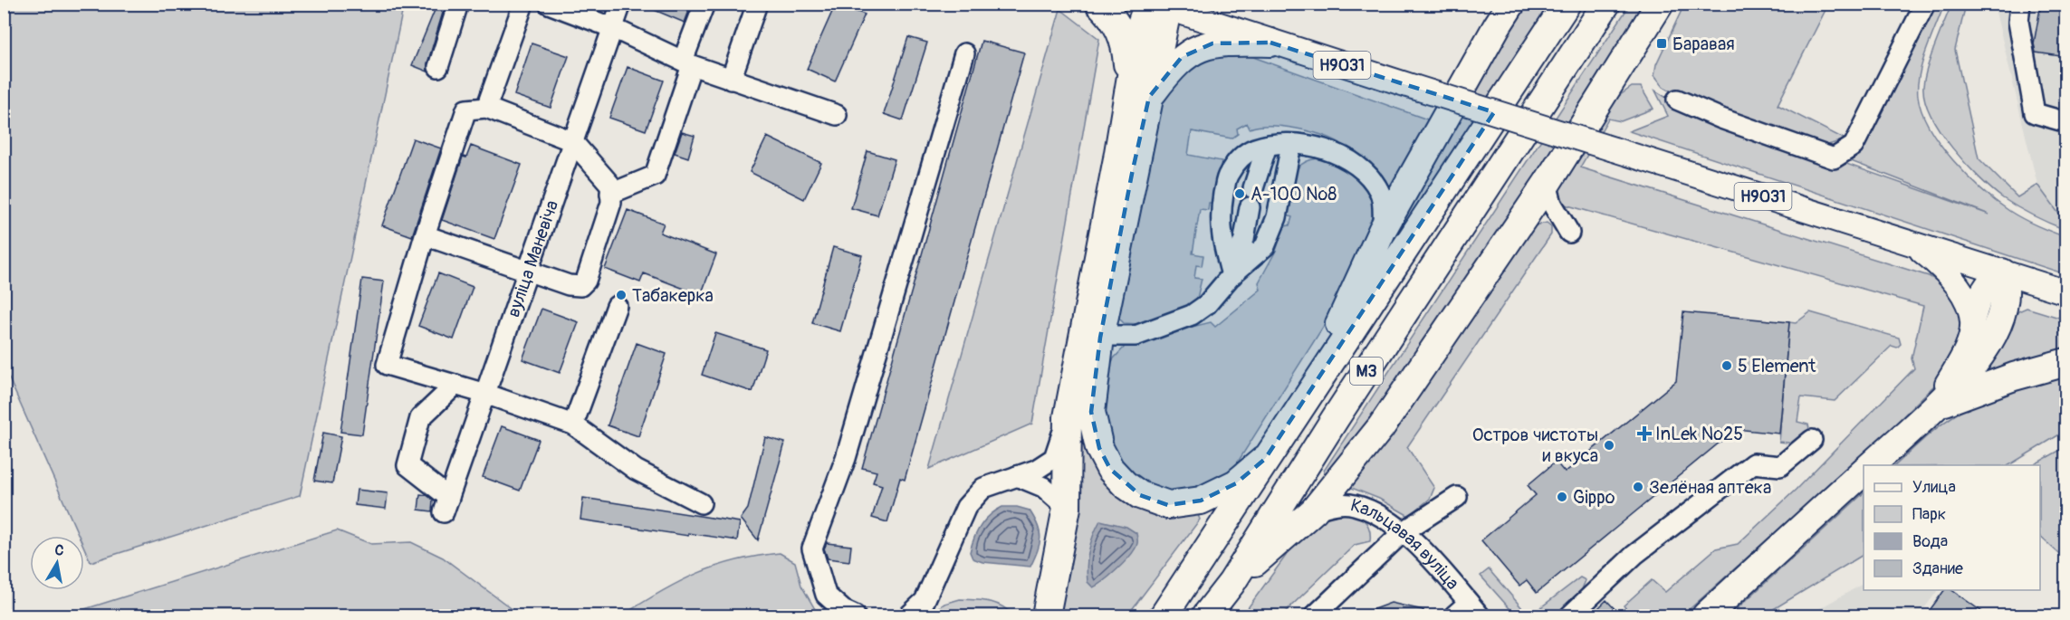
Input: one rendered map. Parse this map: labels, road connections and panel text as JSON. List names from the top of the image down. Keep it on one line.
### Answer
{"streets":{"highway":["М3"],"main road":["Н9031"],"street":["вуліца Маневіча","Кальцавая вуліца"]},"places":{"transit":["Баравая"],"other":["A-100 №8","Табакерка","5 Element","Остров чистоты и вкуса","Зелёная аптека","Gippo"],"health":["InLek №25"]},"legend":["Улица","Парк","Вода","Здание"],"north":"top"}
